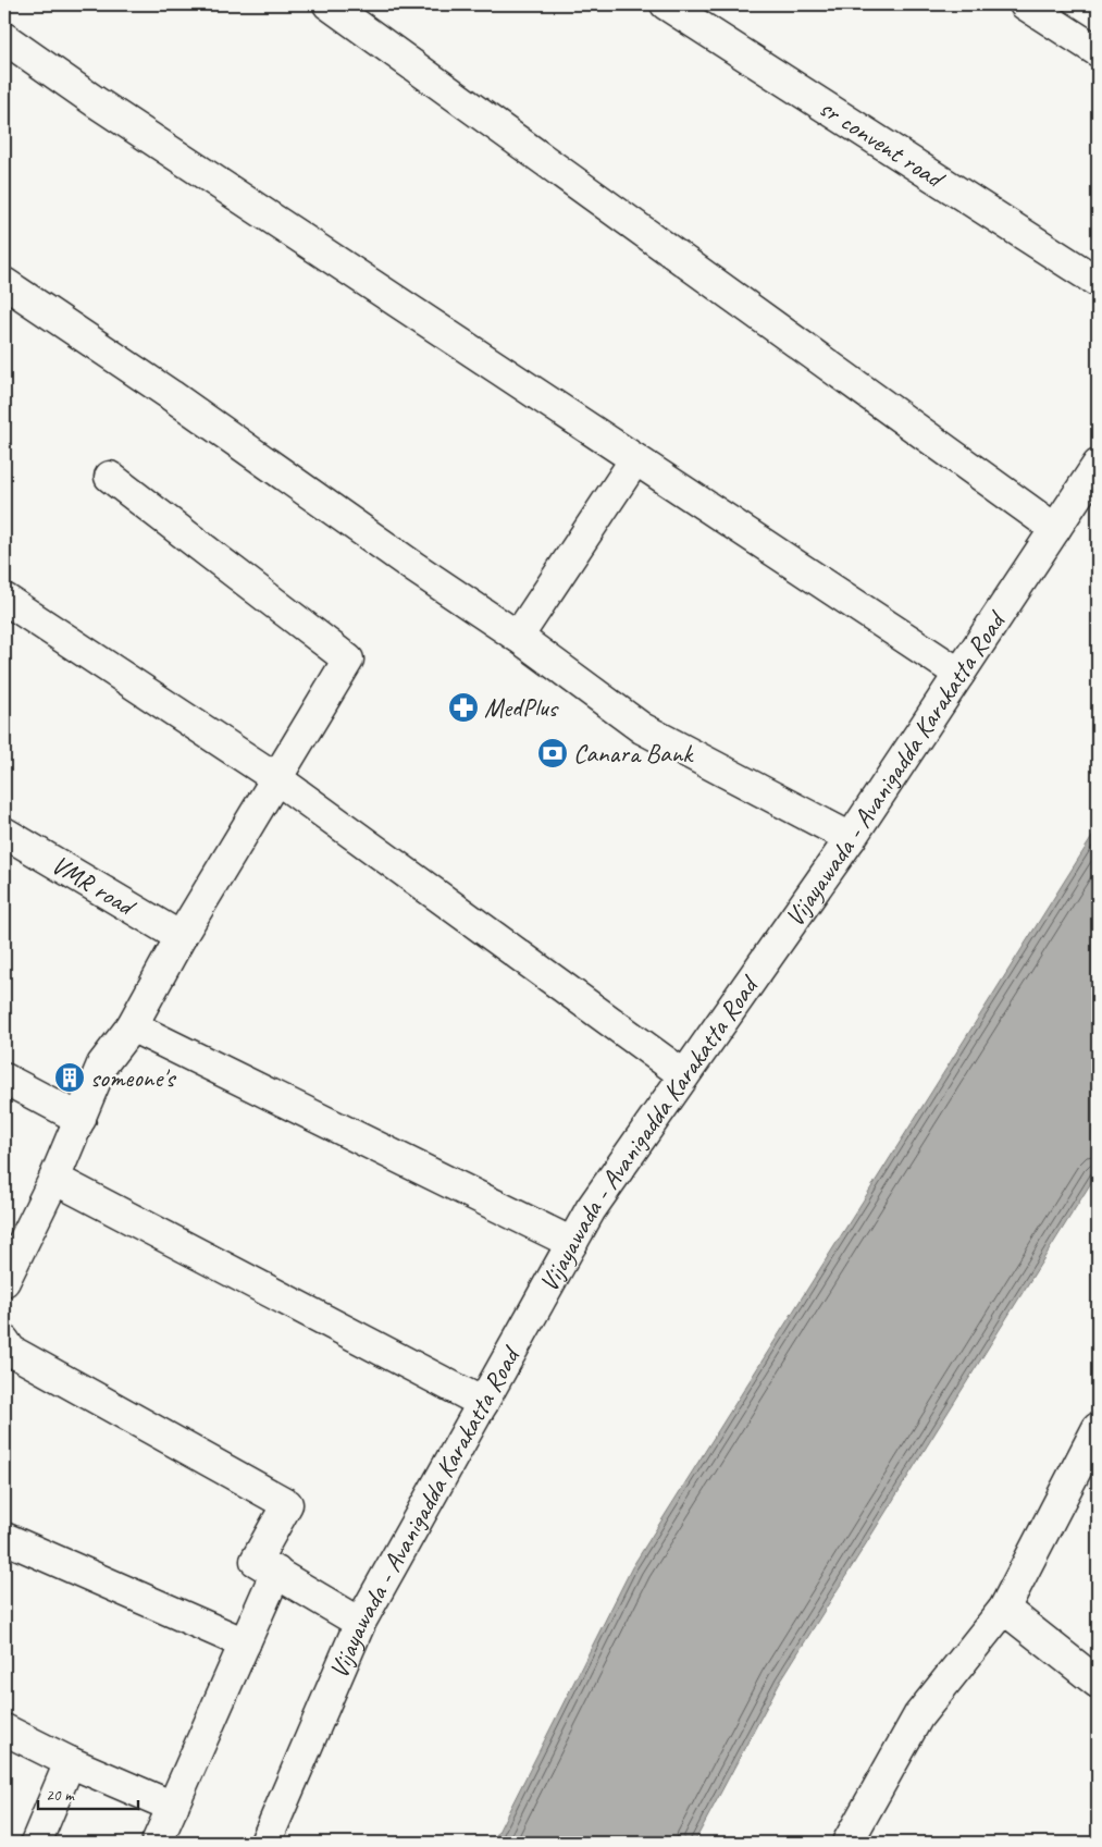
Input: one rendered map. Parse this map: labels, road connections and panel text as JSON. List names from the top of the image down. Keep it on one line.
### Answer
{"streets":{"street":["sr convent road","Vijayawada - Avanigadda Karakatta Road","VMR road"]},"places":{"pharmacy":["MedPlus"],"bank":["Canara Bank"],"building":["someone's"]},"scale_bar":"20 m"}
